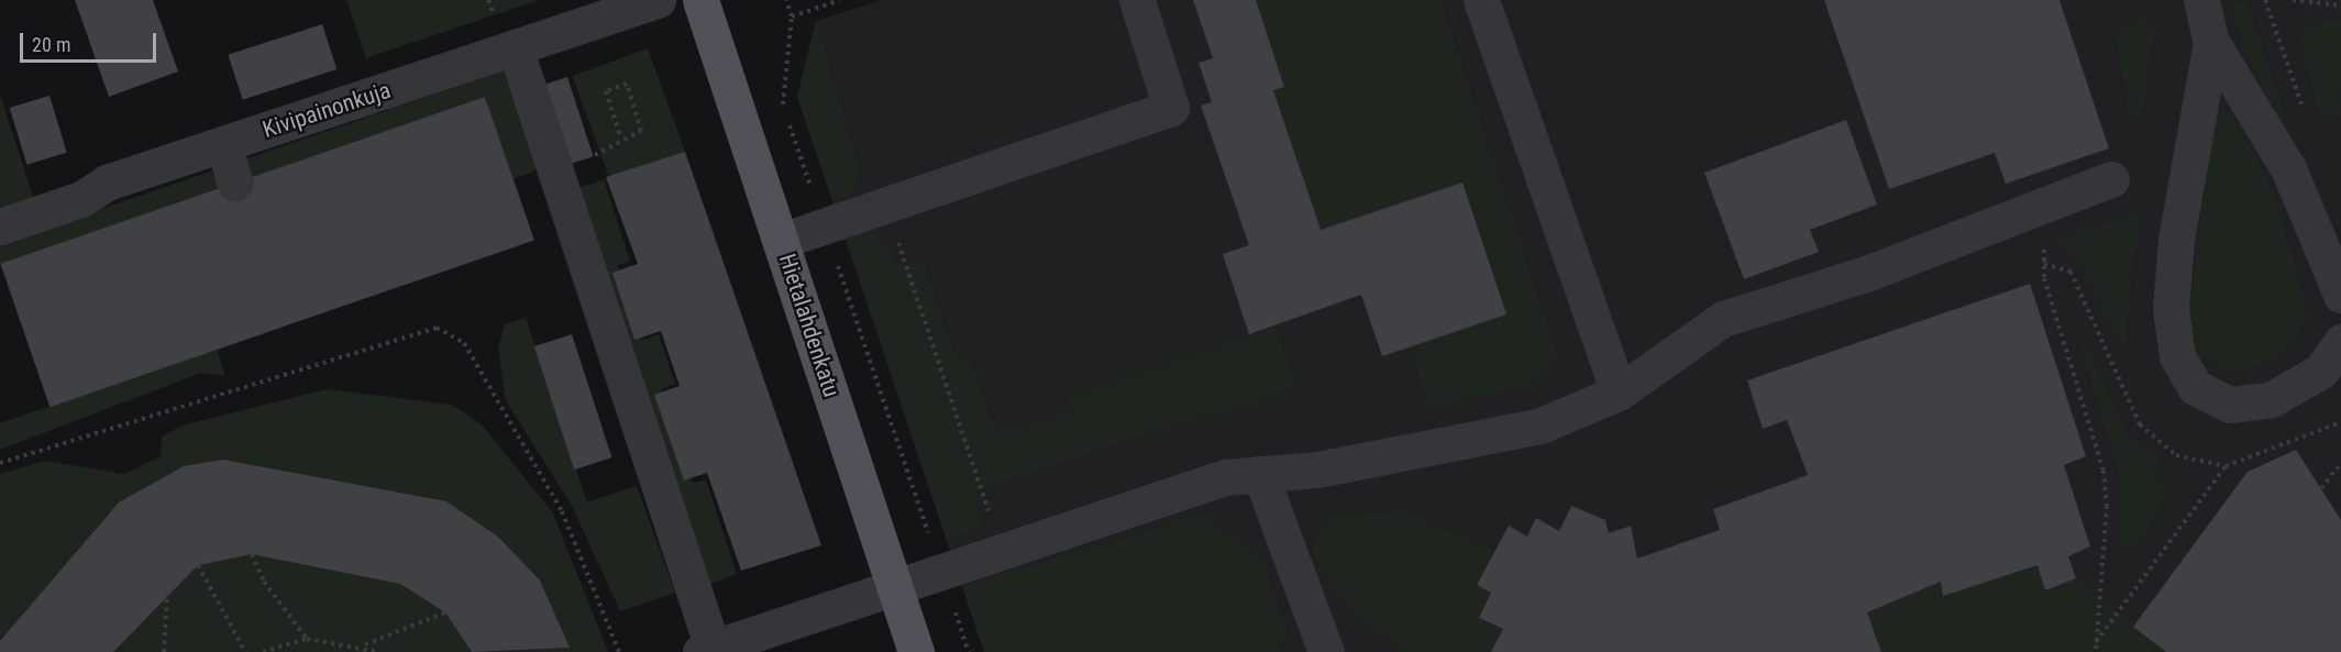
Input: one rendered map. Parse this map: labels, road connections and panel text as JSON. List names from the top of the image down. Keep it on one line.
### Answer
{"streets":{"main road":["Hietalahdenkatu"],"lane":["Kivipainonkuja"]},"scale_bar":"20 m"}
